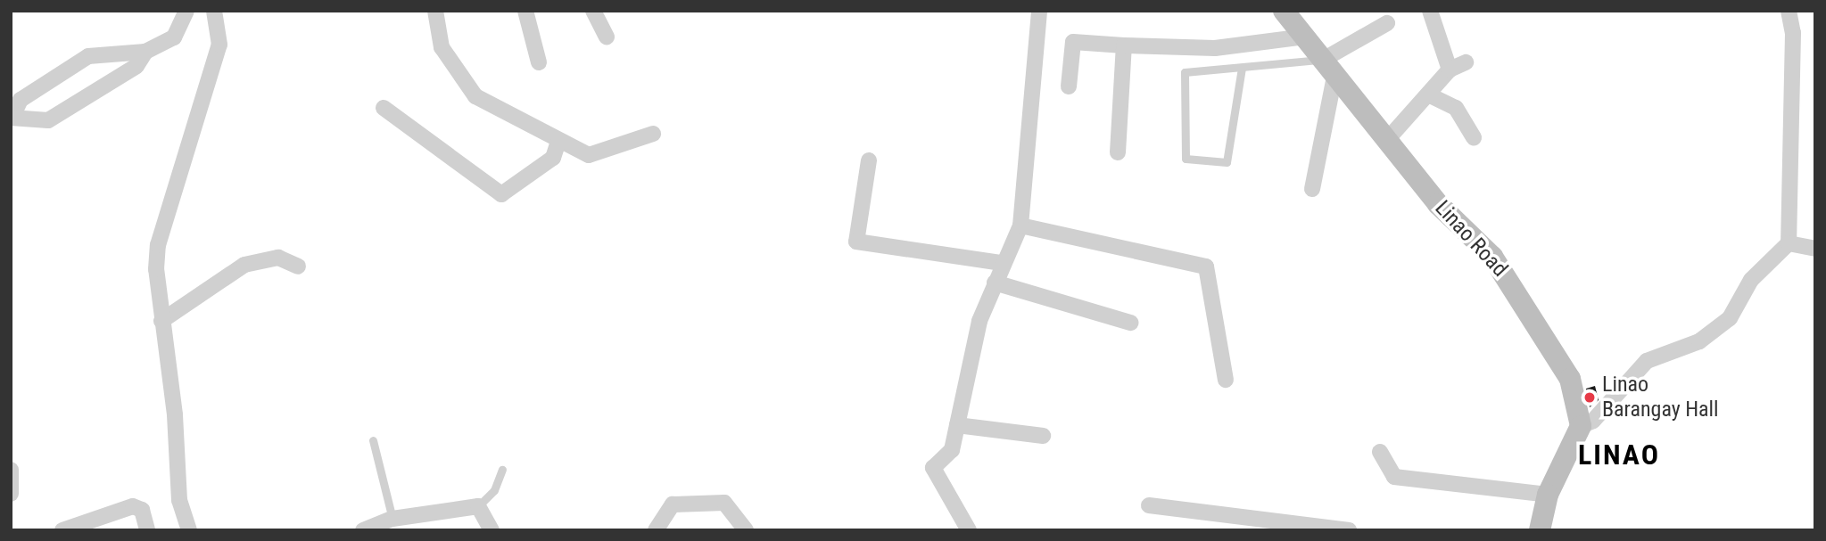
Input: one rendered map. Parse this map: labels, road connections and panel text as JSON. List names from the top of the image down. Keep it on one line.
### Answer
{"streets":{"street":["Linao Road"]},"districts":["LINAO"],"places":["Linao Barangay Hall"]}
